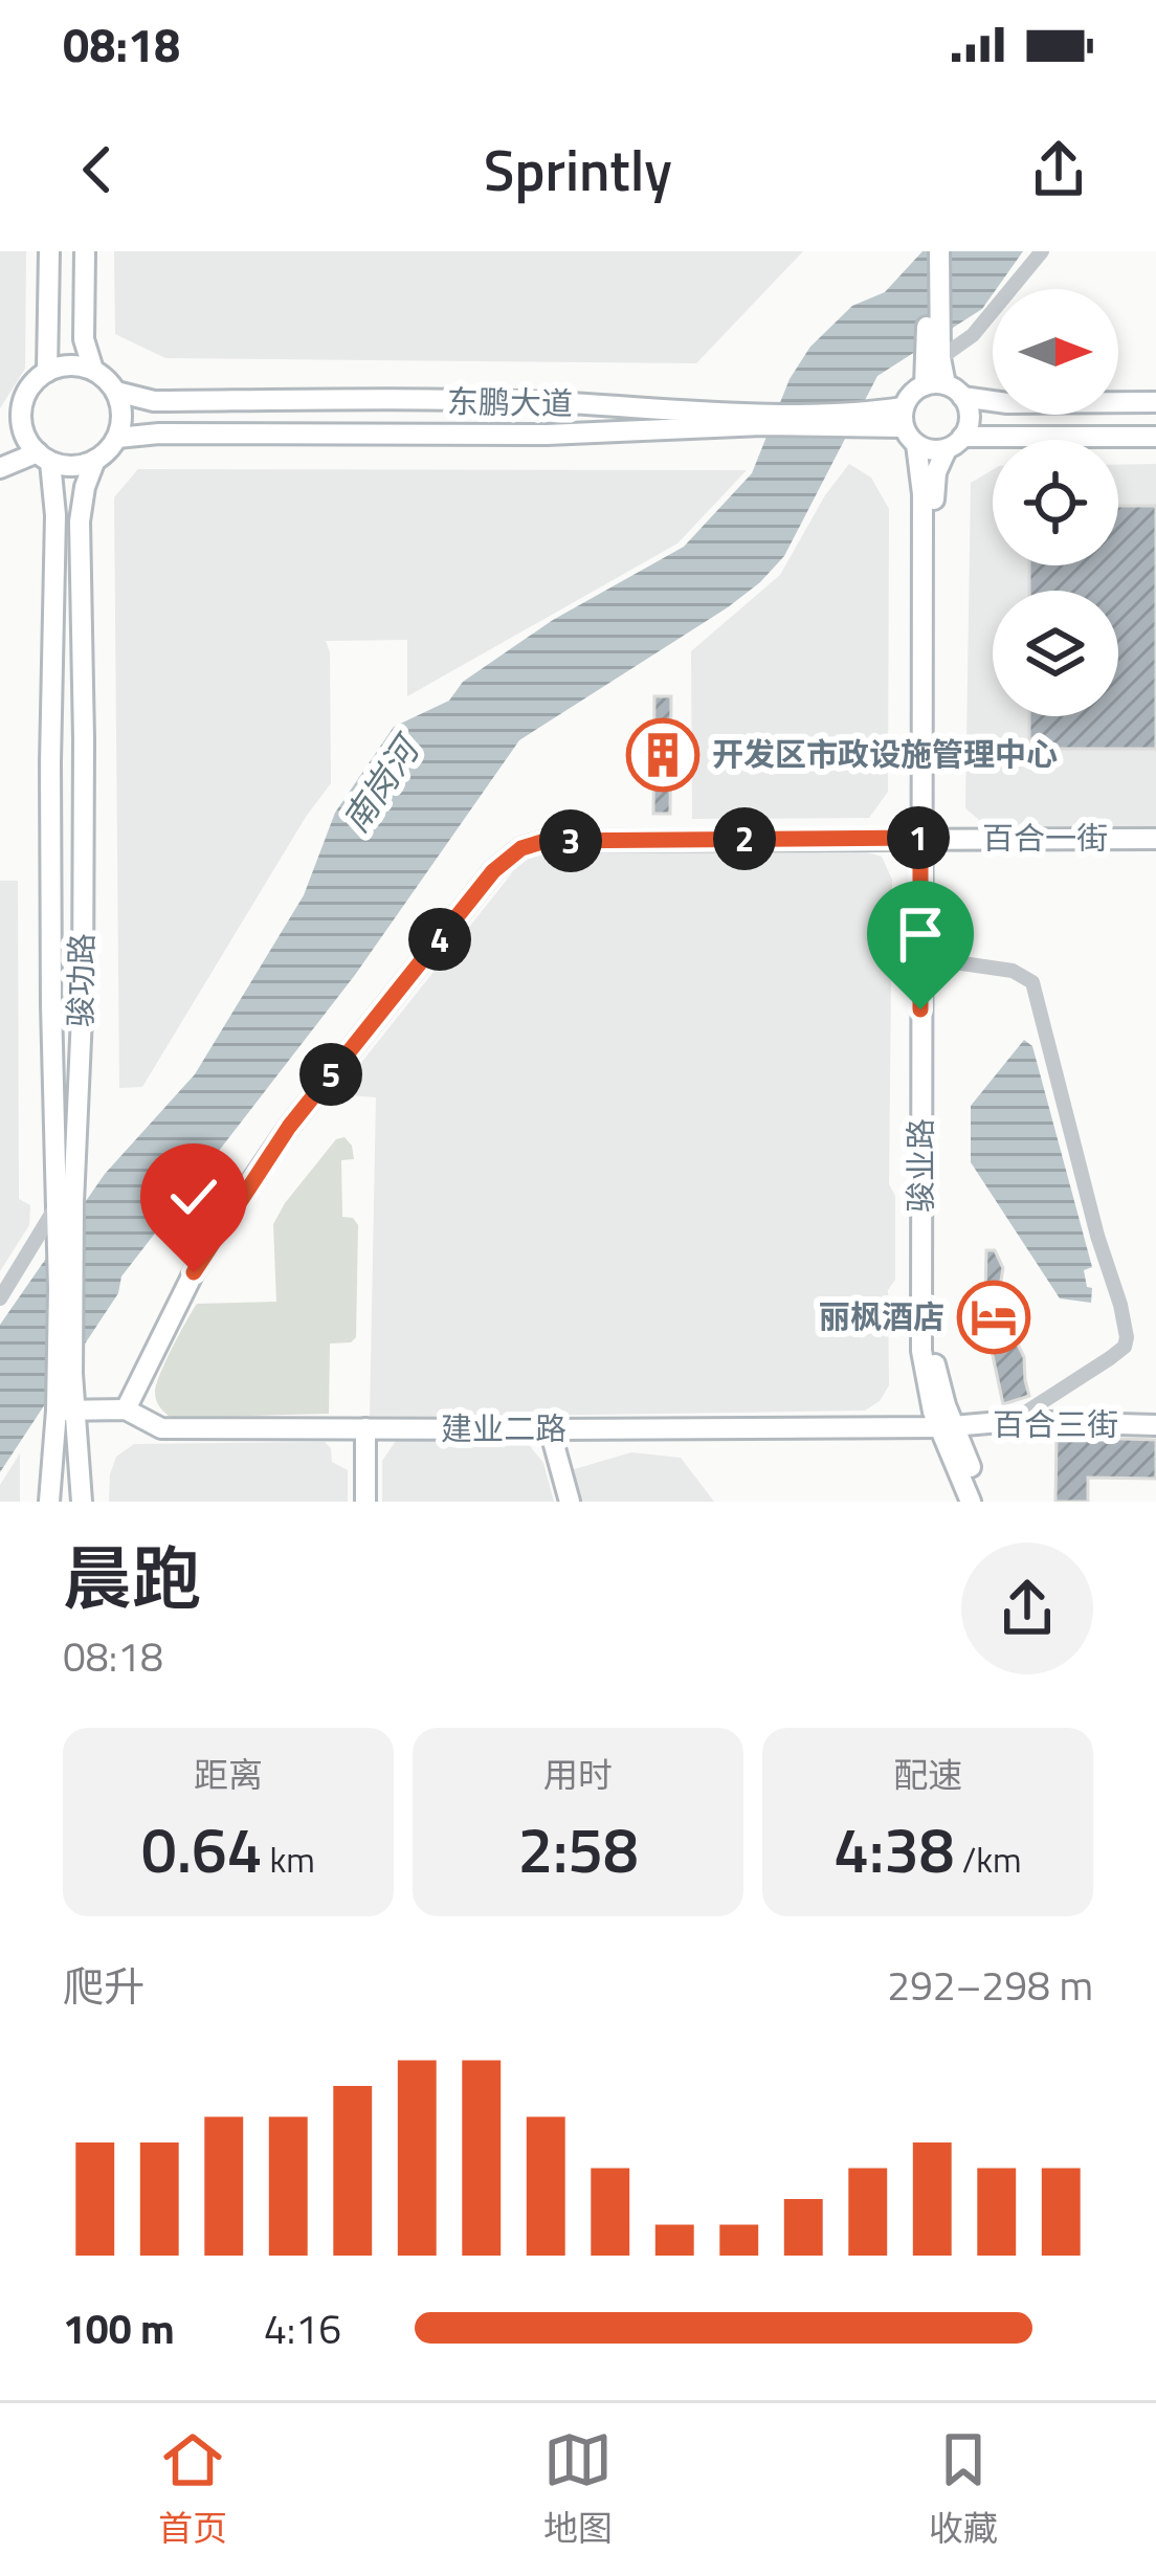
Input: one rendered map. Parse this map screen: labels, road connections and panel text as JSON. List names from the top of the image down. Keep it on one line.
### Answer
{"streets":{"street":["东鹏大道","百合一街","骏功路","骏业路","百合三街","建业二路"]},"crossings":[["东鹏大道","骏功路"],["东鹏大道","骏业路"],["百合一街","骏业路"],["百合一街","建业二路"],["骏功路","建业二路"],["骏业路","百合三街"],["骏业路","建业二路"],["百合三街","建业二路"]],"water":["南岗河"],"places":{"building":["开发区市政设施管理中心"],"hotel":["丽枫酒店"]},"north":"right","page":{"status":"08:18","header":"Sprintly","pins":["1","2","3","4","5"],"heading":["晨跑","08:18"],"stats":[["距离","0.64 km"],["用时","2:58"],["配速","4:38 /km"]],"chart":["爬升","292–298 m"],"list":[{"name":"100 m","note":"4:16"}],"tabs":["首页","地图","收藏"]}}
